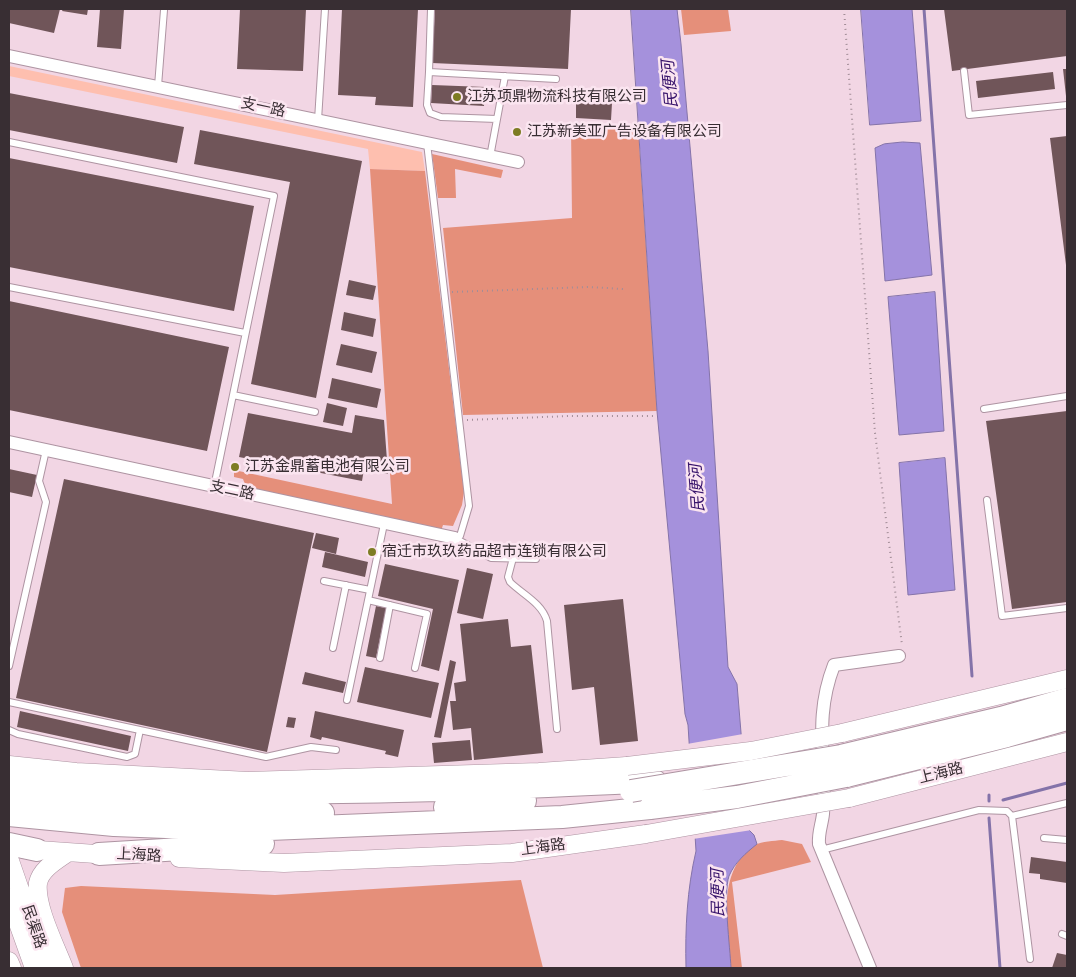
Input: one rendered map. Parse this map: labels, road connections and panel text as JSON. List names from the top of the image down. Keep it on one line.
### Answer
{"streets":{"highway":["上海路"],"main road":["民渠路"],"street":["支一路","支二路"]},"water":["民便河"],"places":["江苏项鼎物流科技有限公司","江苏新美亚广告设备有限公司","江苏金鼎蓄电池有限公司","宿迁市玖玖药品超市连锁有限公司"]}
